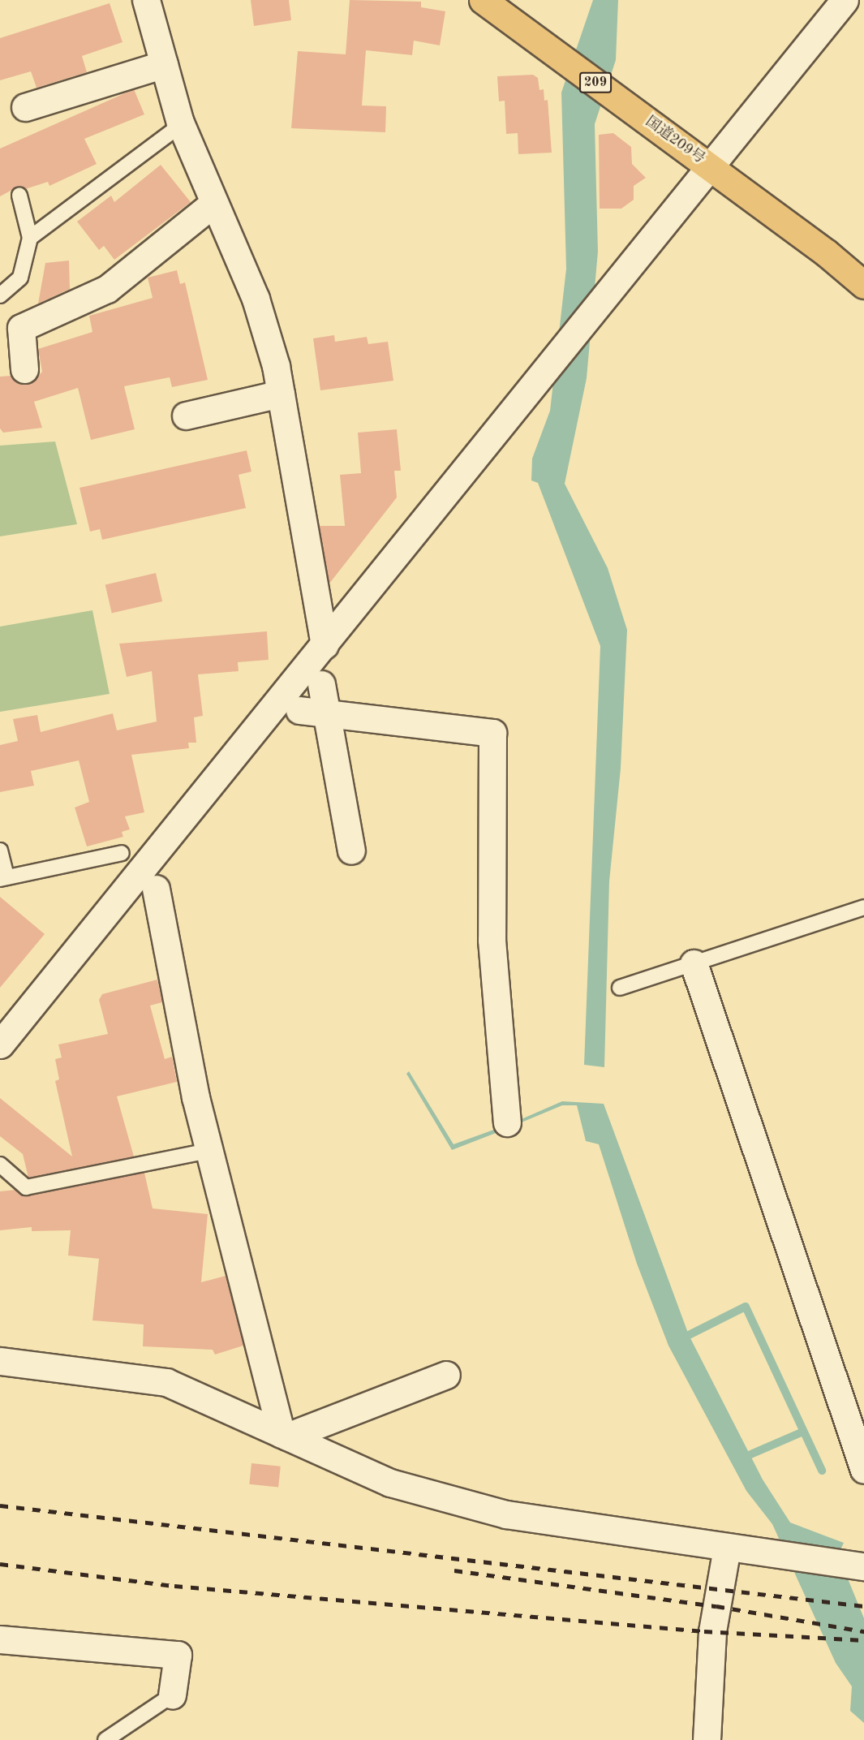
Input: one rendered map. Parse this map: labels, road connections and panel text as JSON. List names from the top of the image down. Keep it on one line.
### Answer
{"streets":{"highway":["209","国道209号"]}}
